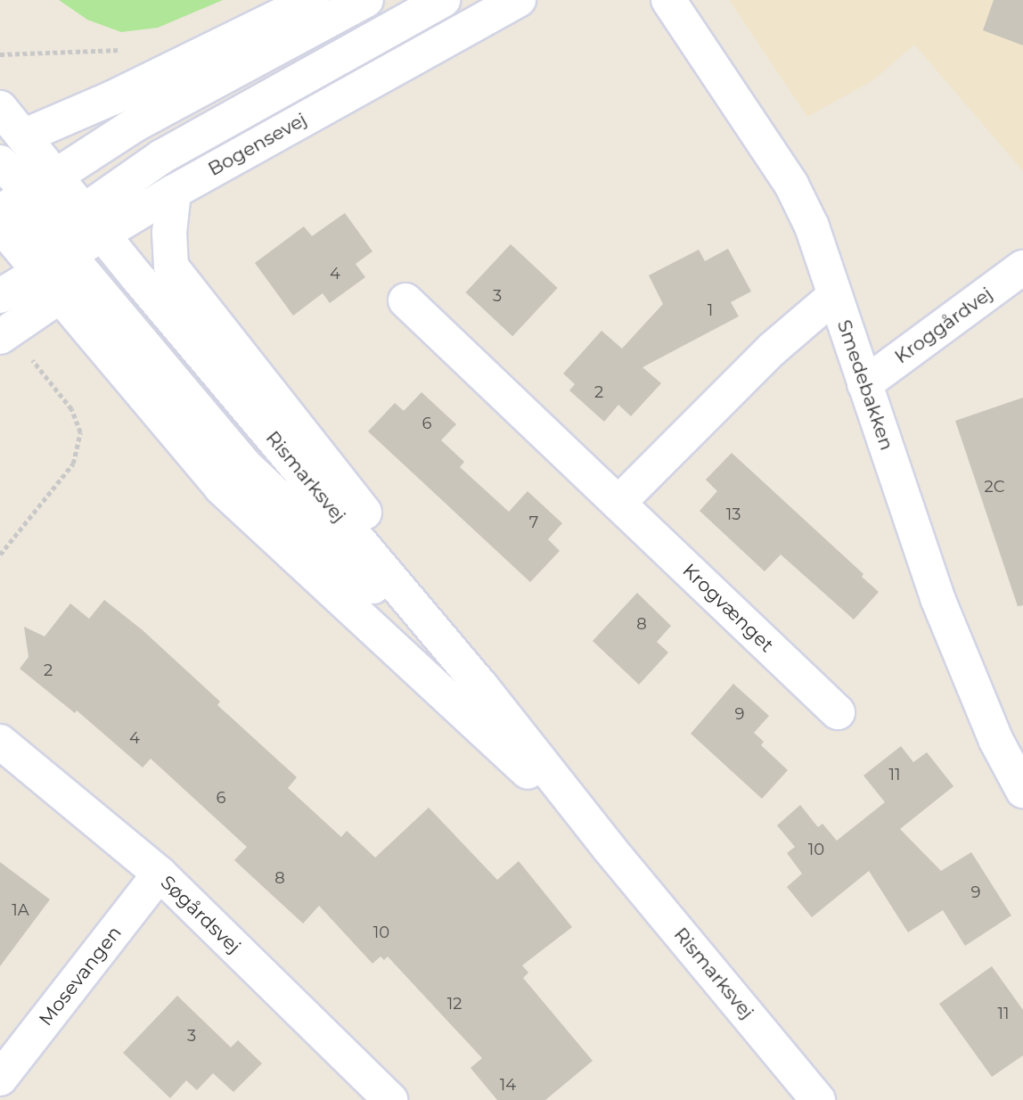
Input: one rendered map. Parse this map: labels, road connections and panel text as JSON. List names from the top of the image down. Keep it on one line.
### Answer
{"streets":{"main road":["Bogensevej","Kroggårdvej","Smedebakken","Rismarksvej","Krogvænget","Søgårdsvej","Mosevangen"]},"crossings":[["Bogensevej","Rismarksvej"],["Kroggårdvej","Smedebakken"],["Søgårdsvej","Mosevangen"]],"house_numbers":["4","3","1","2","6","2C","13","7","8","2","9","4","11","6","10","8","9","1A","10","12","11","3","14"]}
